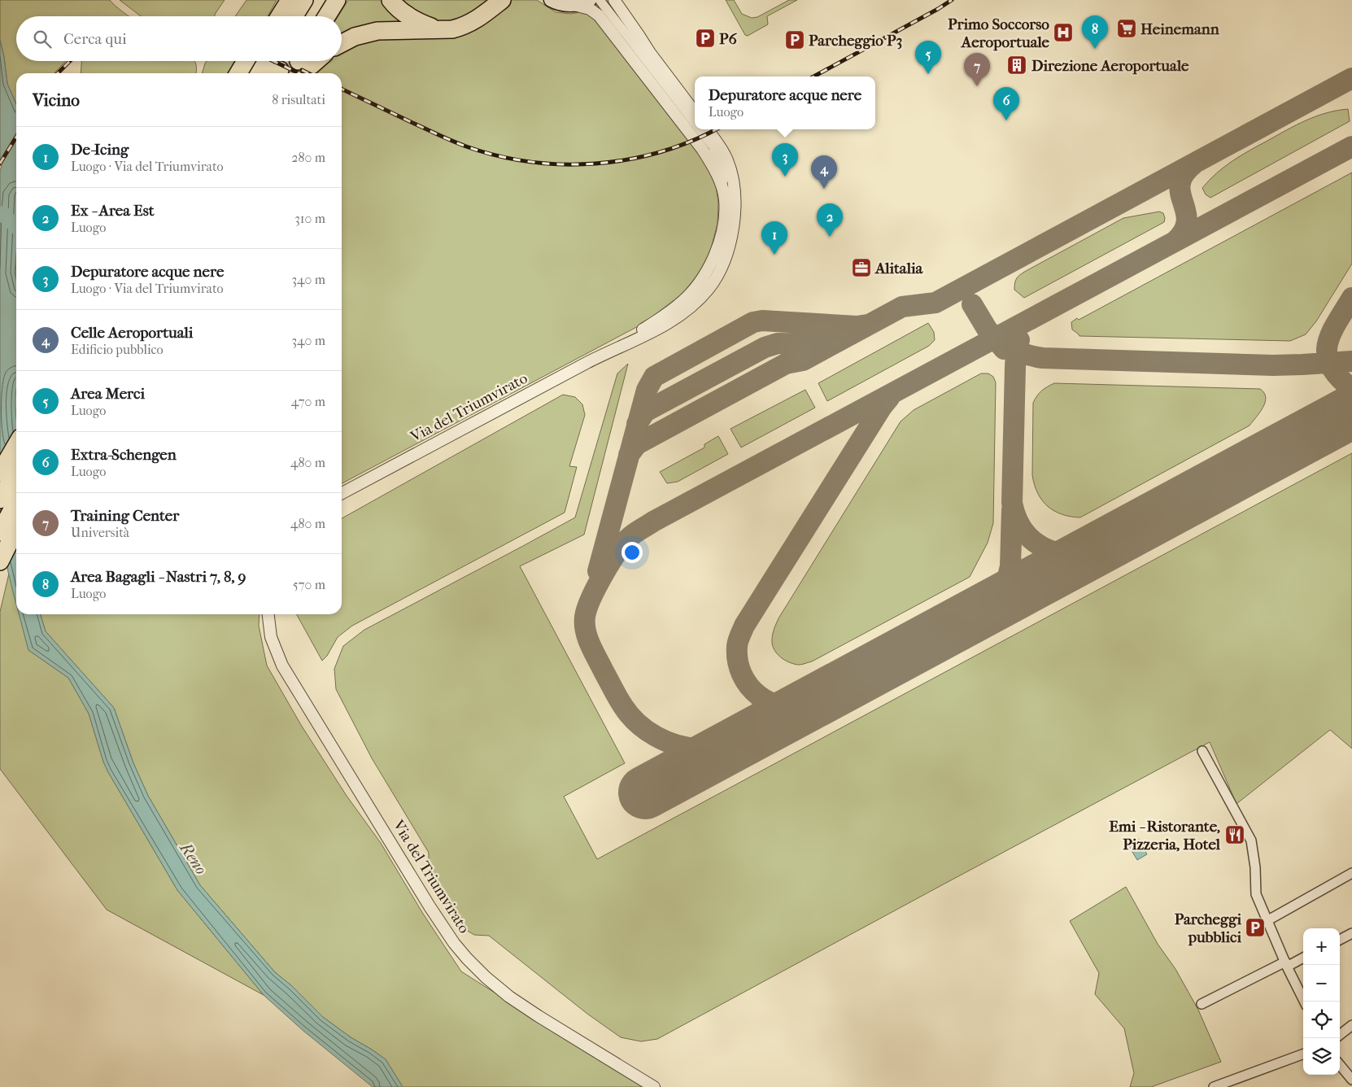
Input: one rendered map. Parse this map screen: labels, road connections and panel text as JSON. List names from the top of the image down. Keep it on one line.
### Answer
{"streets":{"main road":["Via del Triumvirato"]},"water":["Reno"],"places":{"supermarket":["Heinemann"],"hospital":["Primo Soccorso Aeroportuale"],"parking":["P6","Parcheggio P3","Parcheggi pubblici"],"building":["Direzione Aeroportuale"],"office":["Alitalia"],"restaurant":["Emi - Ristorante, Pizzeria, Hotel"]},"page":{"pins":["8","5","7","6","3","4","2","1"],"search":"Cerca qui","heading":["Vicino","8 risultati"],"popup":["Depuratore acque nere","Luogo"],"list":[{"mark":"1","name":"De-Icing","note":"Luogo · Via del Triumvirato","value":"280 m"},{"mark":"2","name":"Ex - Area Est","note":"Luogo","value":"310 m"},{"mark":"3","name":"Depuratore acque nere","note":"Luogo · Via del Triumvirato","value":"340 m"},{"mark":"4","name":"Celle Aeroportuali","note":"Edificio pubblico","value":"340 m"},{"mark":"5","name":"Area Merci","note":"Luogo","value":"470 m"},{"mark":"6","name":"Extra-Schengen","note":"Luogo","value":"480 m"},{"mark":"7","name":"Training Center","note":"Università","value":"480 m"},{"mark":"8","name":"Area Bagagli - Nastri 7, 8, 9","note":"Luogo","value":"570 m"}],"map_buttons":["+","−"]}}
